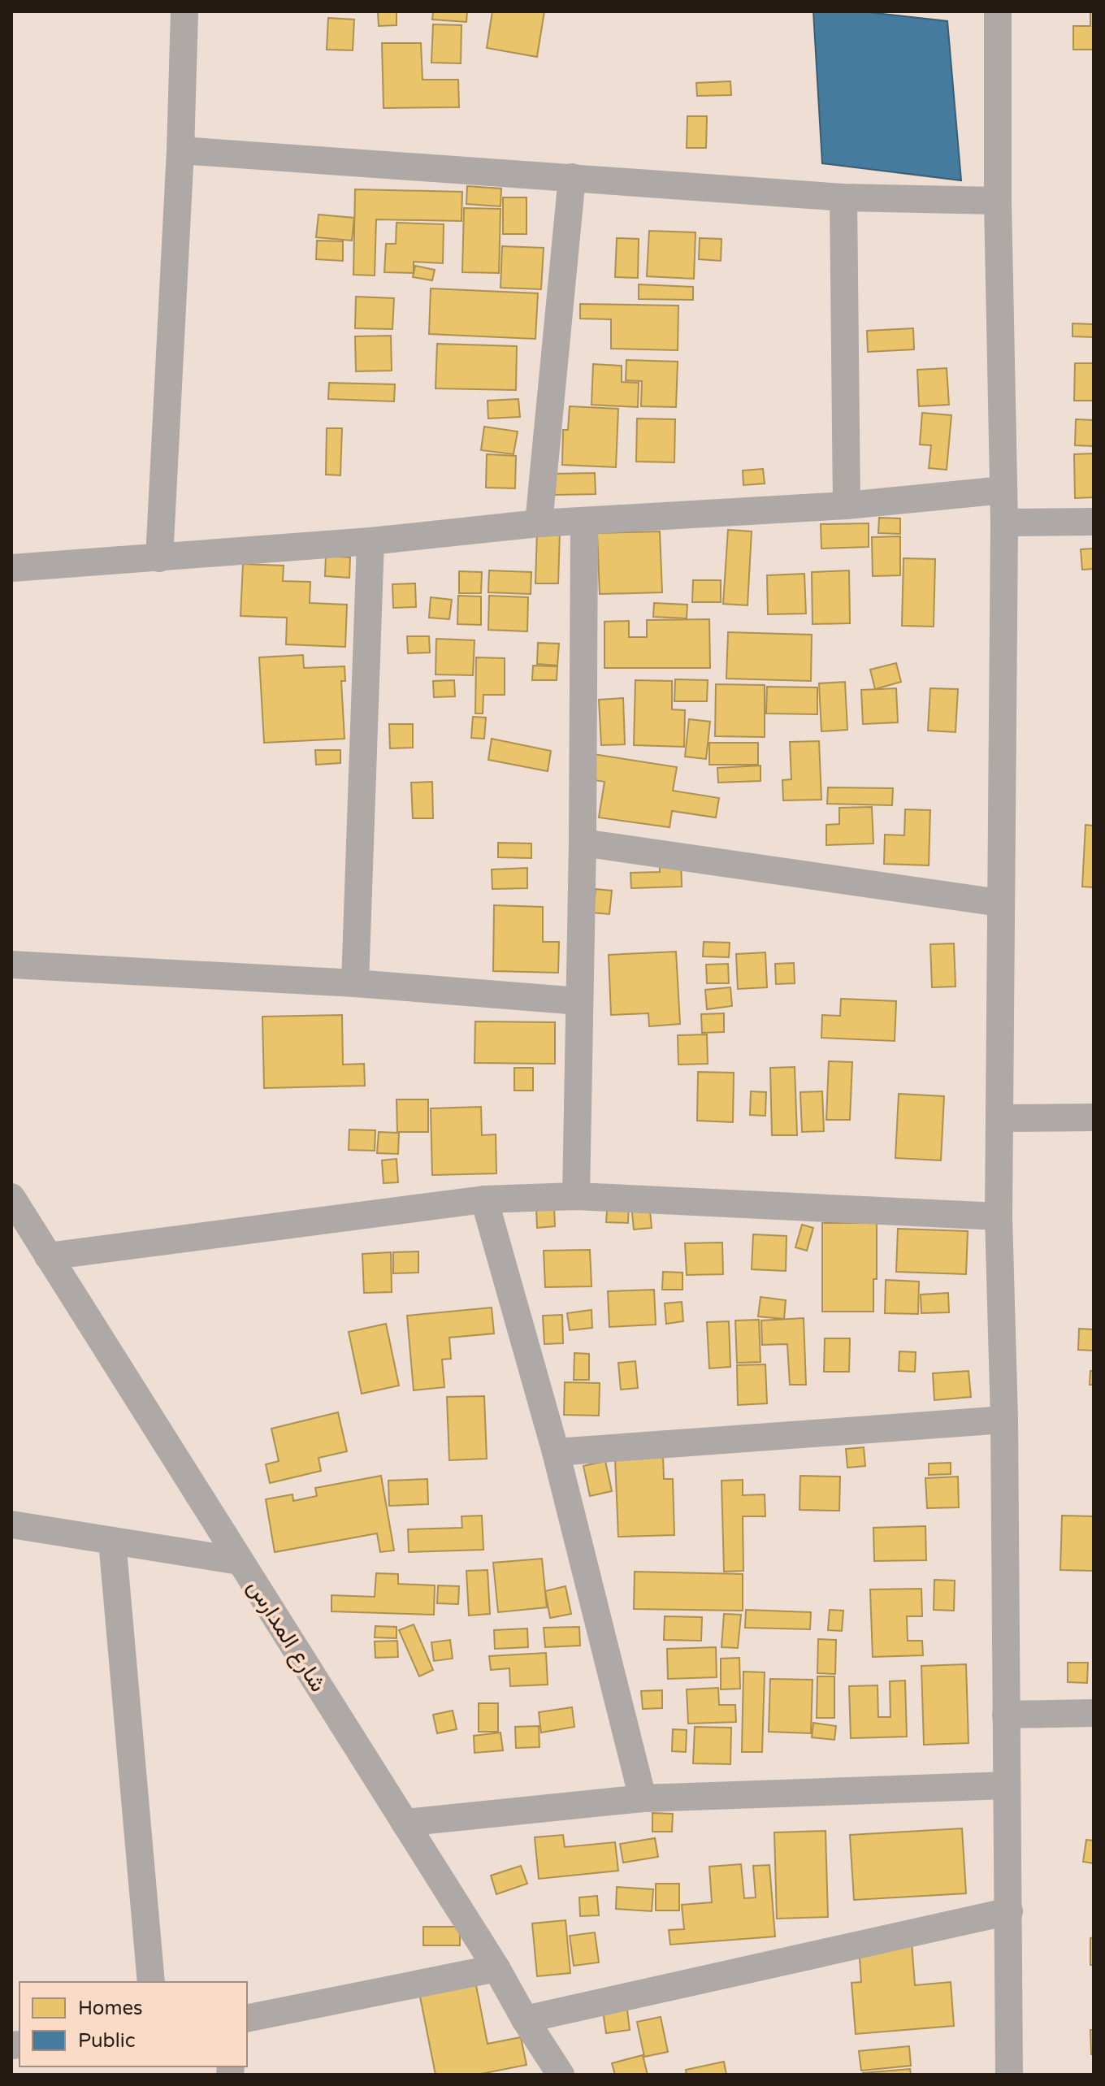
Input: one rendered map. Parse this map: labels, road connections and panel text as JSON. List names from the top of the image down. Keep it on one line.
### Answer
{"streets":{"street":["شارع المدارس"]},"legend":["Homes","Public"]}
